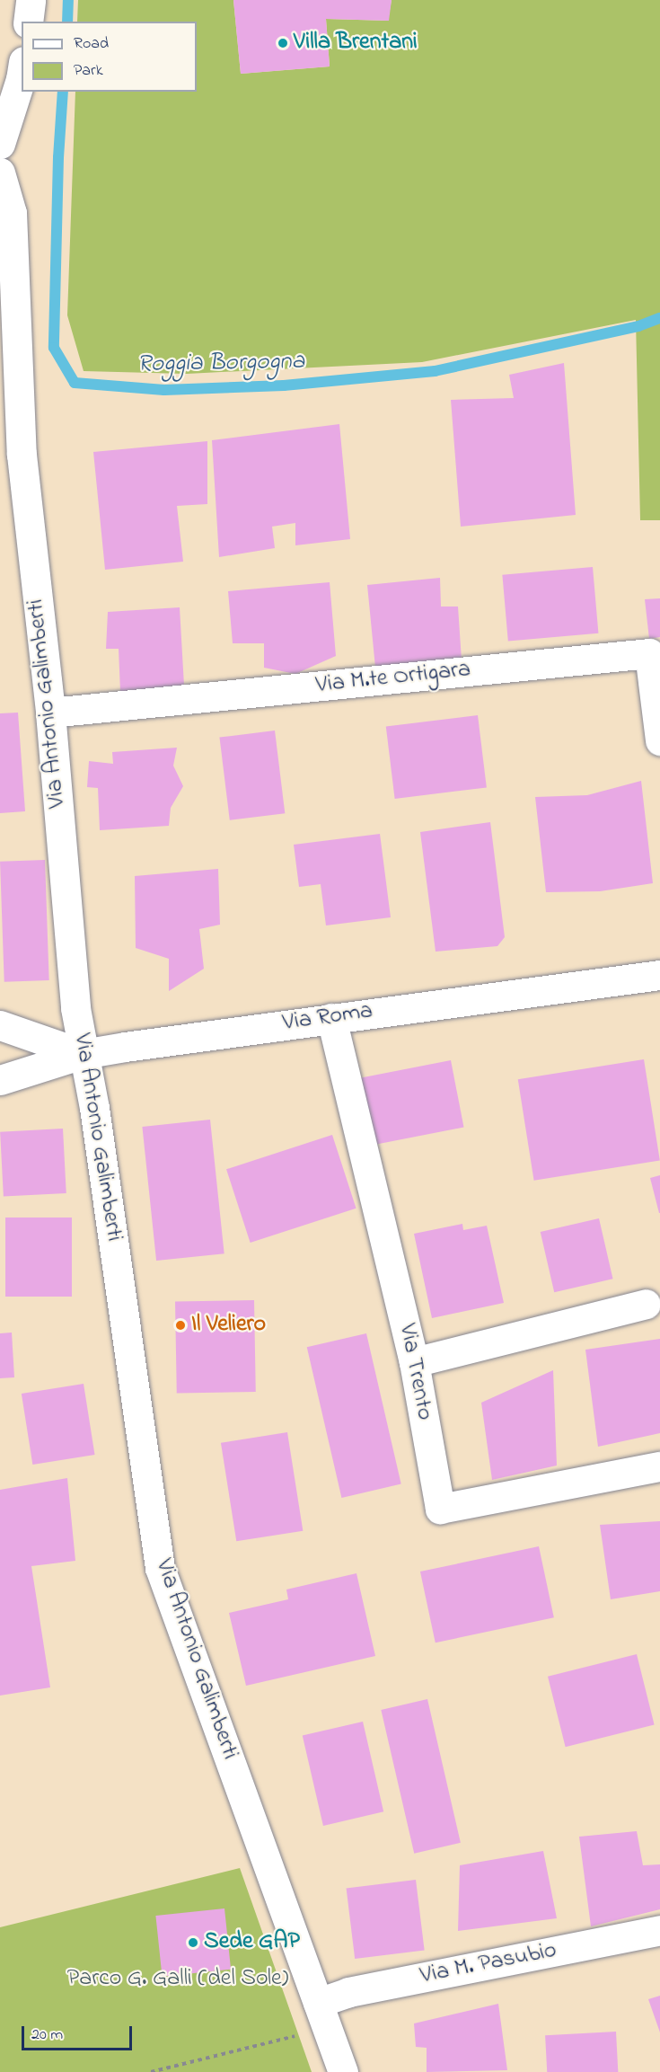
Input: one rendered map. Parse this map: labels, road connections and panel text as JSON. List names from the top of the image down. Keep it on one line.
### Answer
{"streets":{"street":["Via M.te Ortigara","Via Antonio Galimberti","Via Roma","Via Trento","Via M. Pasubio"]},"crossings":[["Via M.te Ortigara","Via Antonio Galimberti"],["Via Antonio Galimberti","Via Roma"],["Via Antonio Galimberti","Via M. Pasubio"],["Via Roma","Via Trento"]],"water":["Roggia Borgogna"],"parks":["Parco G. Galli (del Sole)"],"places":["Villa Brentani","Il Veliero","Sede GAP"],"legend":["Road","Park"],"scale_bar":"20 m"}
